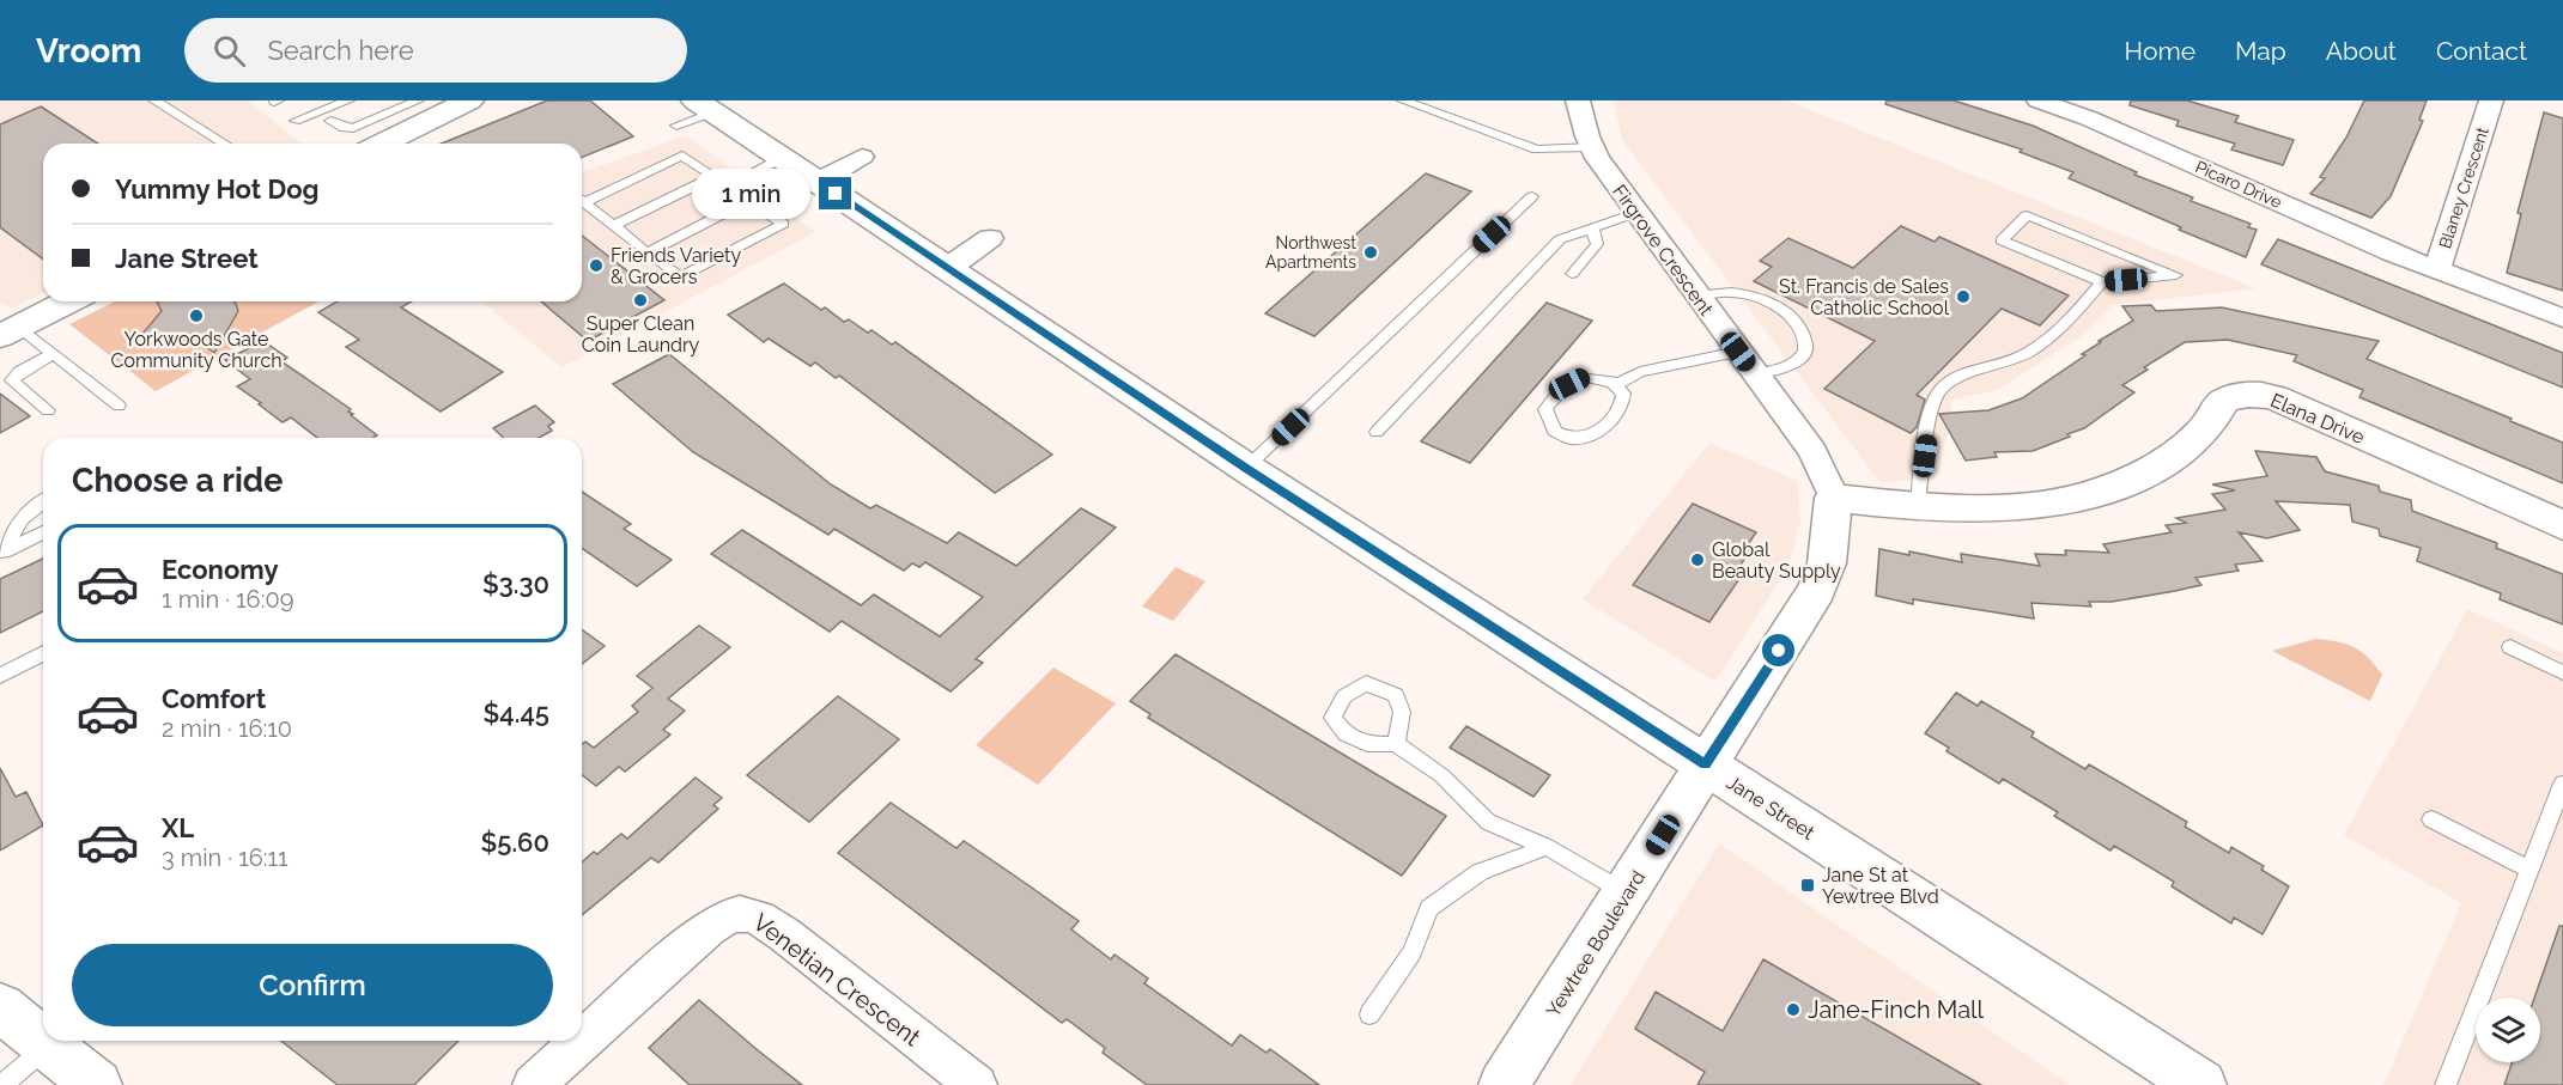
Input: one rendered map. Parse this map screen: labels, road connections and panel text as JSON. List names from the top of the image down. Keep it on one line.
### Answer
{"streets":{"main road":["Elana Drive","Jane Street","Yewtree Boulevard"],"street":["Picaro Drive","Blaney Crescent","Firgrove Crescent","Venetian Crescent"]},"crossings":[["Picaro Drive","Blaney Crescent"],["Firgrove Crescent","Elana Drive"],["Jane Street","Yewtree Boulevard"]],"places":{"other":["Northwest Apartments","Friends Variety & Grocers","St. Francis de Sales Catholic School","Super Clean Coin Laundry","Yorkwoods Gate Community Church","Global Beauty Supply","Jane-Finch Mall"],"transit":["Jane St at Yewtree Blvd"]},"page":{"header":"Vroom","search":"Search here","nav":["Home","Map","About","Contact"],"banner":["Yummy Hot Dog","Jane Street"],"bubble":"1 min","heading":"Choose a ride","list":[{"name":"Economy","note":"1 min · 16:09","value":"$3.30"},{"name":"Comfort","note":"2 min · 16:10","value":"$4.45"},{"name":"XL","note":"3 min · 16:11","value":"$5.60"}],"buttons":"Confirm"}}
